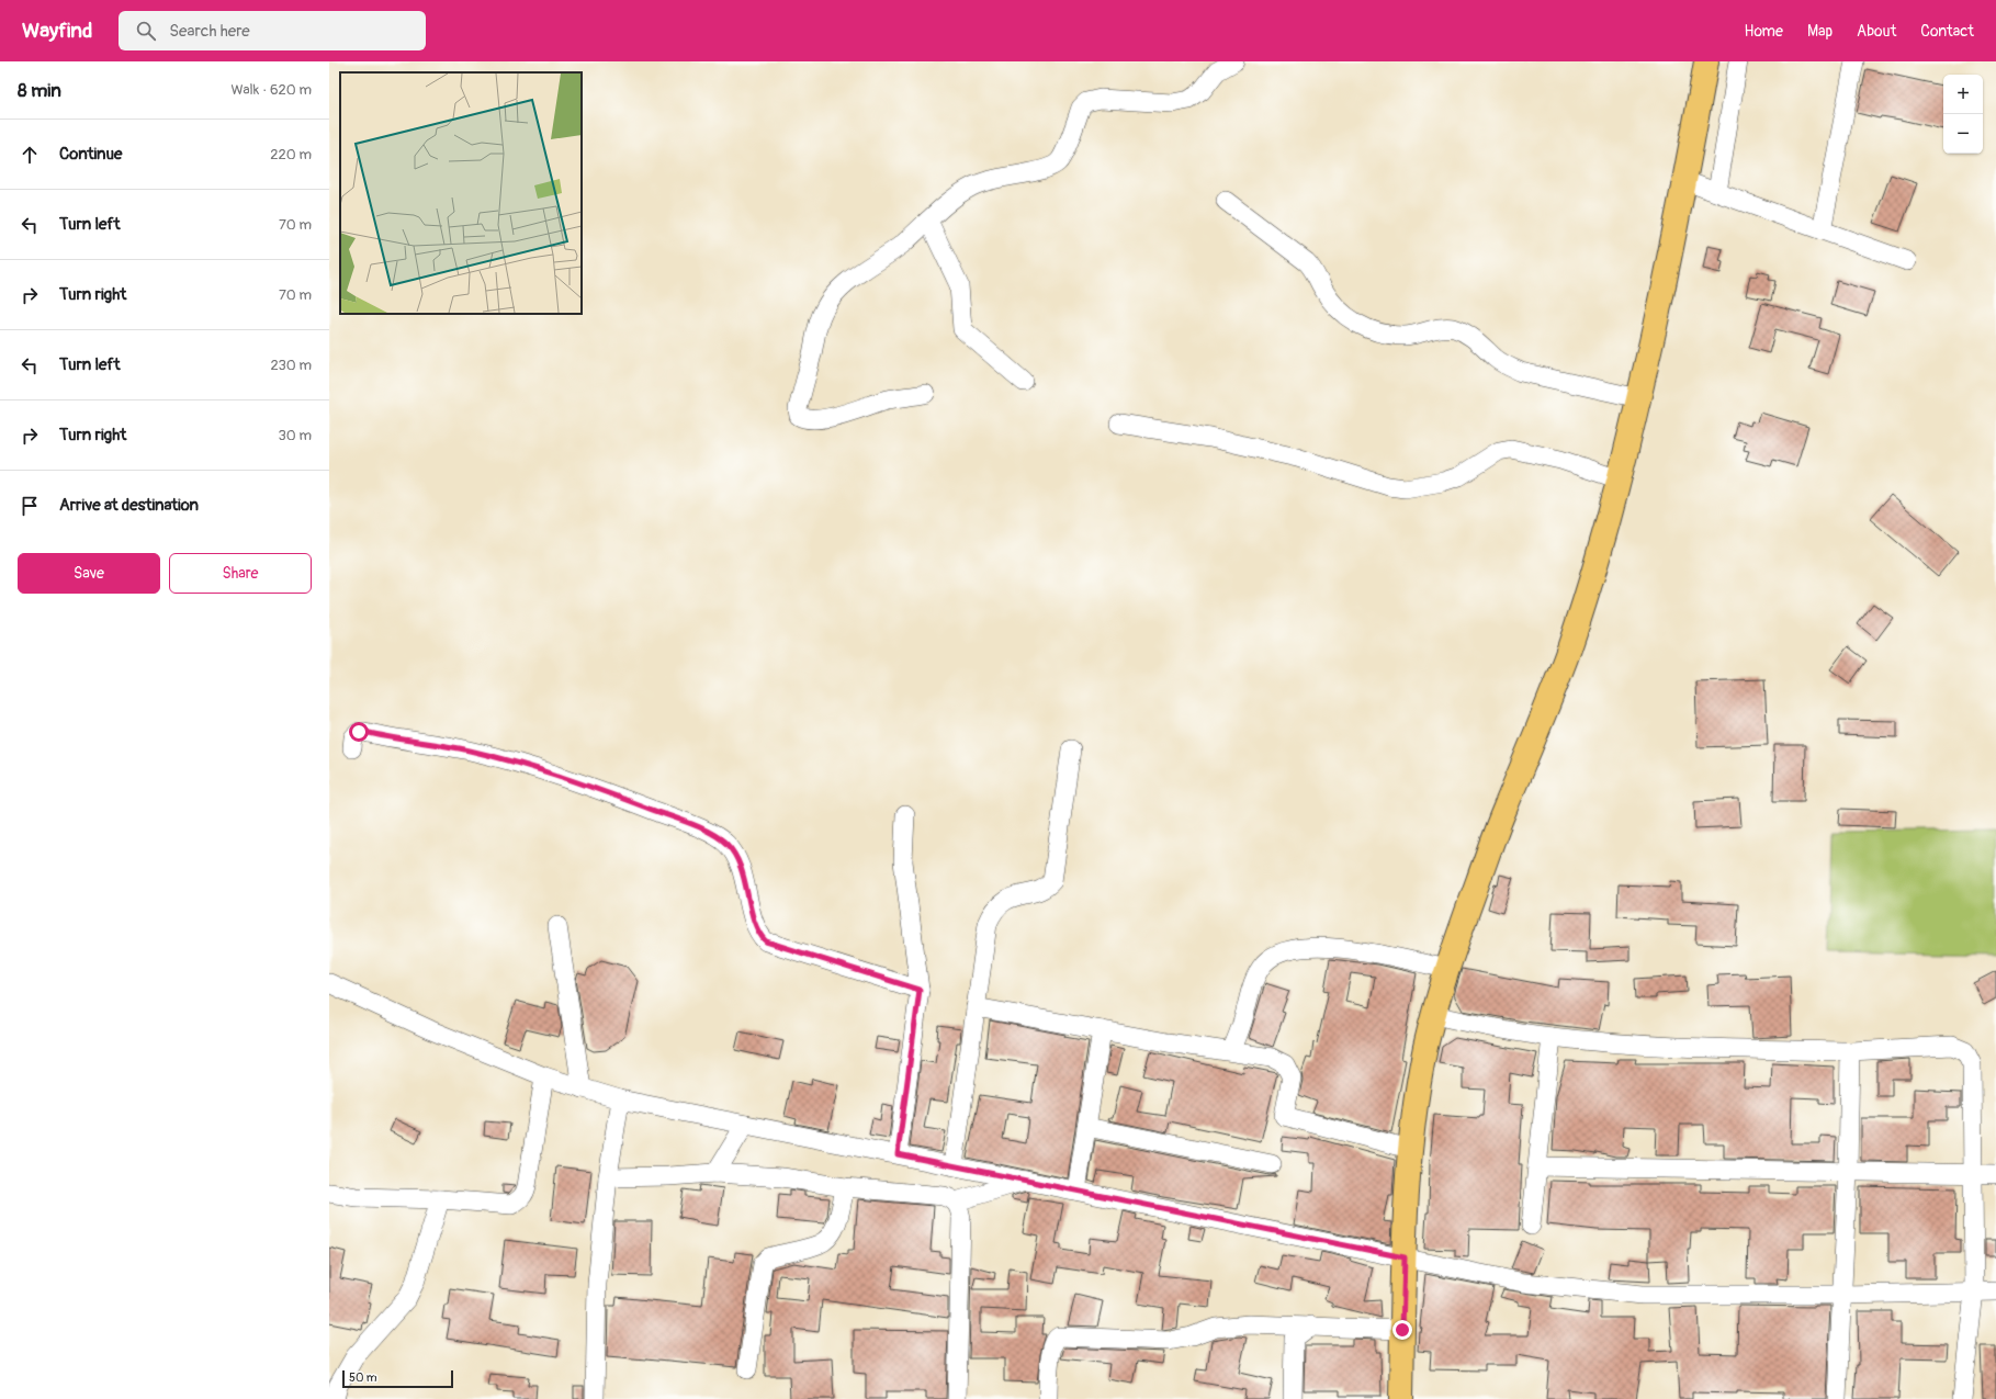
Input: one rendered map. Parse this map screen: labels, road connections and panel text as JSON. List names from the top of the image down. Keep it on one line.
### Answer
{"scale_bar":"50 m","page":{"header":"Wayfind","search":"Search here","nav":["Home","Map","About","Contact"],"heading":["8 min","Walk · 620 m"],"map_buttons":["+","−"],"list":[["Continue","220 m"],["Turn left","70 m"],["Turn right","70 m"],["Turn left","230 m"],["Turn right","30 m"],"Arrive at destination"],"buttons":["Save","Share"],"scale":"50 m"}}
